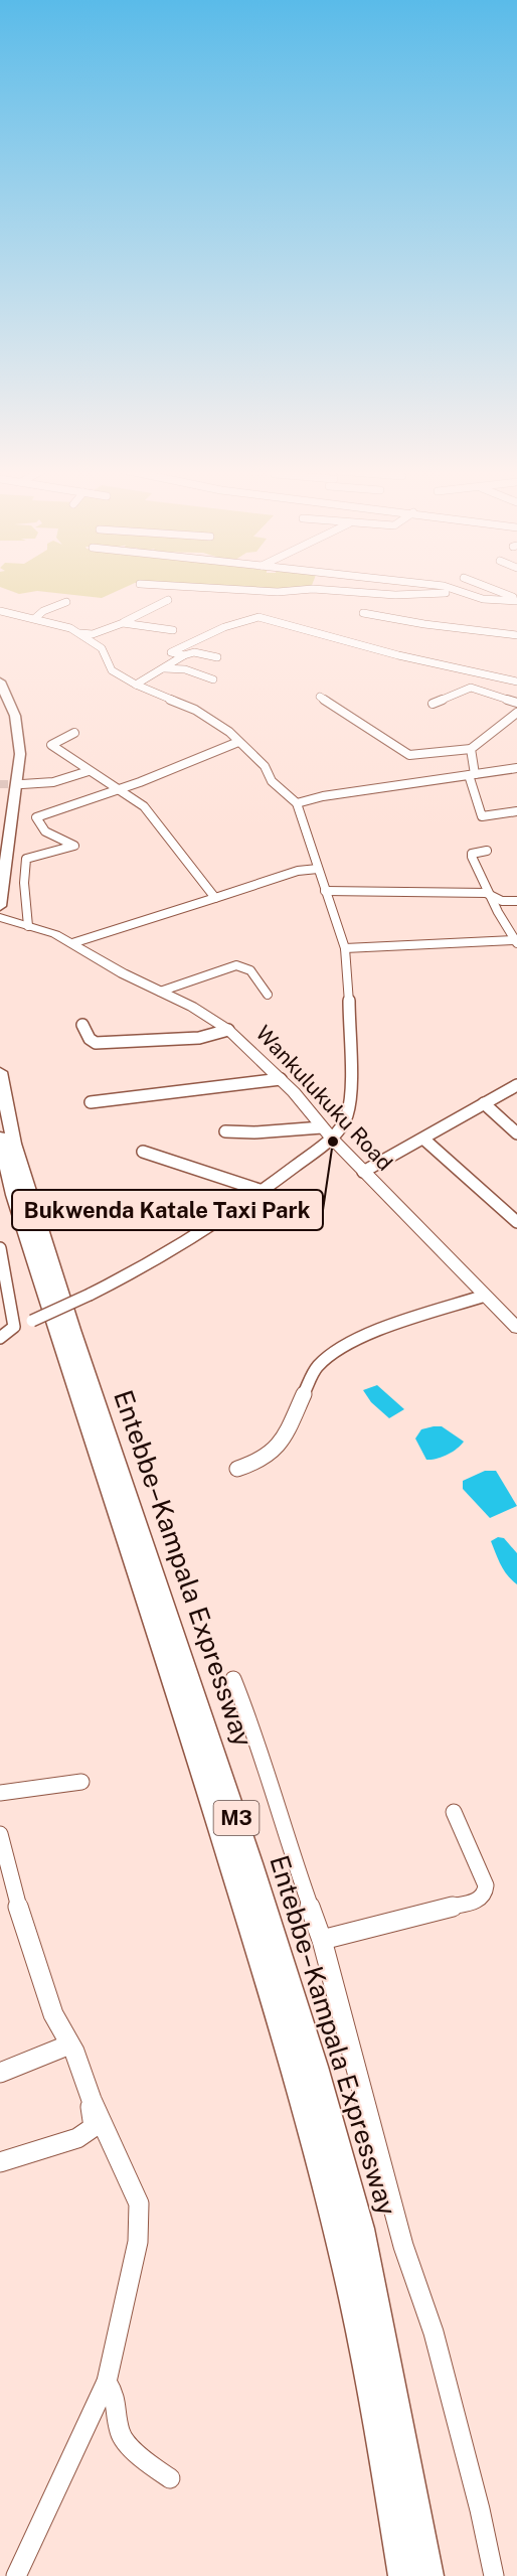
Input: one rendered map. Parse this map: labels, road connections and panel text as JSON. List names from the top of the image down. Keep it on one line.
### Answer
{"streets":{"highway":["Entebbe–Kampala Expressway","M3"],"main road":["Wankulukuku Road"]},"places":["Bukwenda Katale Taxi Park"]}
